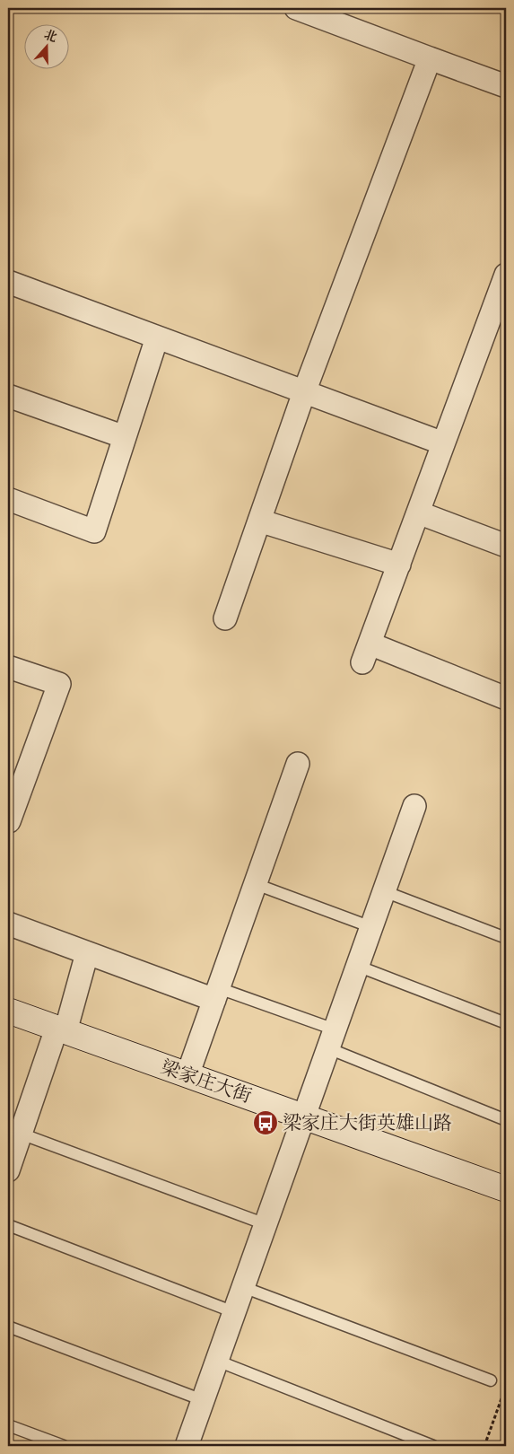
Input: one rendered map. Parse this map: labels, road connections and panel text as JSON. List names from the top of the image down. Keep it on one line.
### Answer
{"streets":{"street":["梁家庄大街"]},"places":{"bus stop":["梁家庄大街英雄山路"]},"north":"top"}
